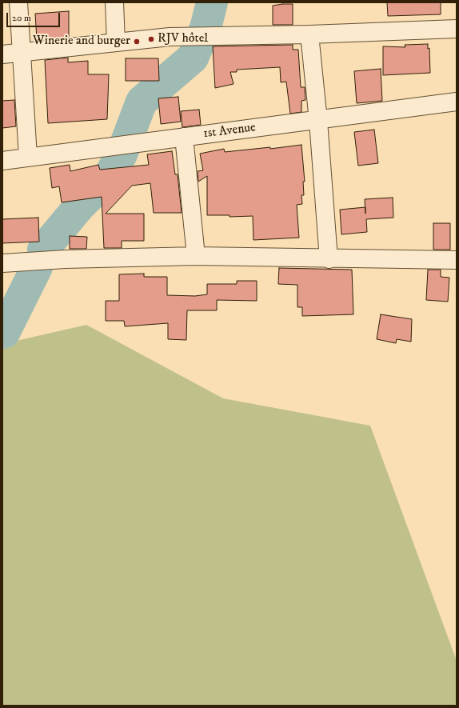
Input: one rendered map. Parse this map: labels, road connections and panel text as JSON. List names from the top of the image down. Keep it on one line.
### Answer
{"streets":{"street":["1st Avenue"]},"places":["RJV hôtel","Winerie and burger"],"scale_bar":"20 m"}
